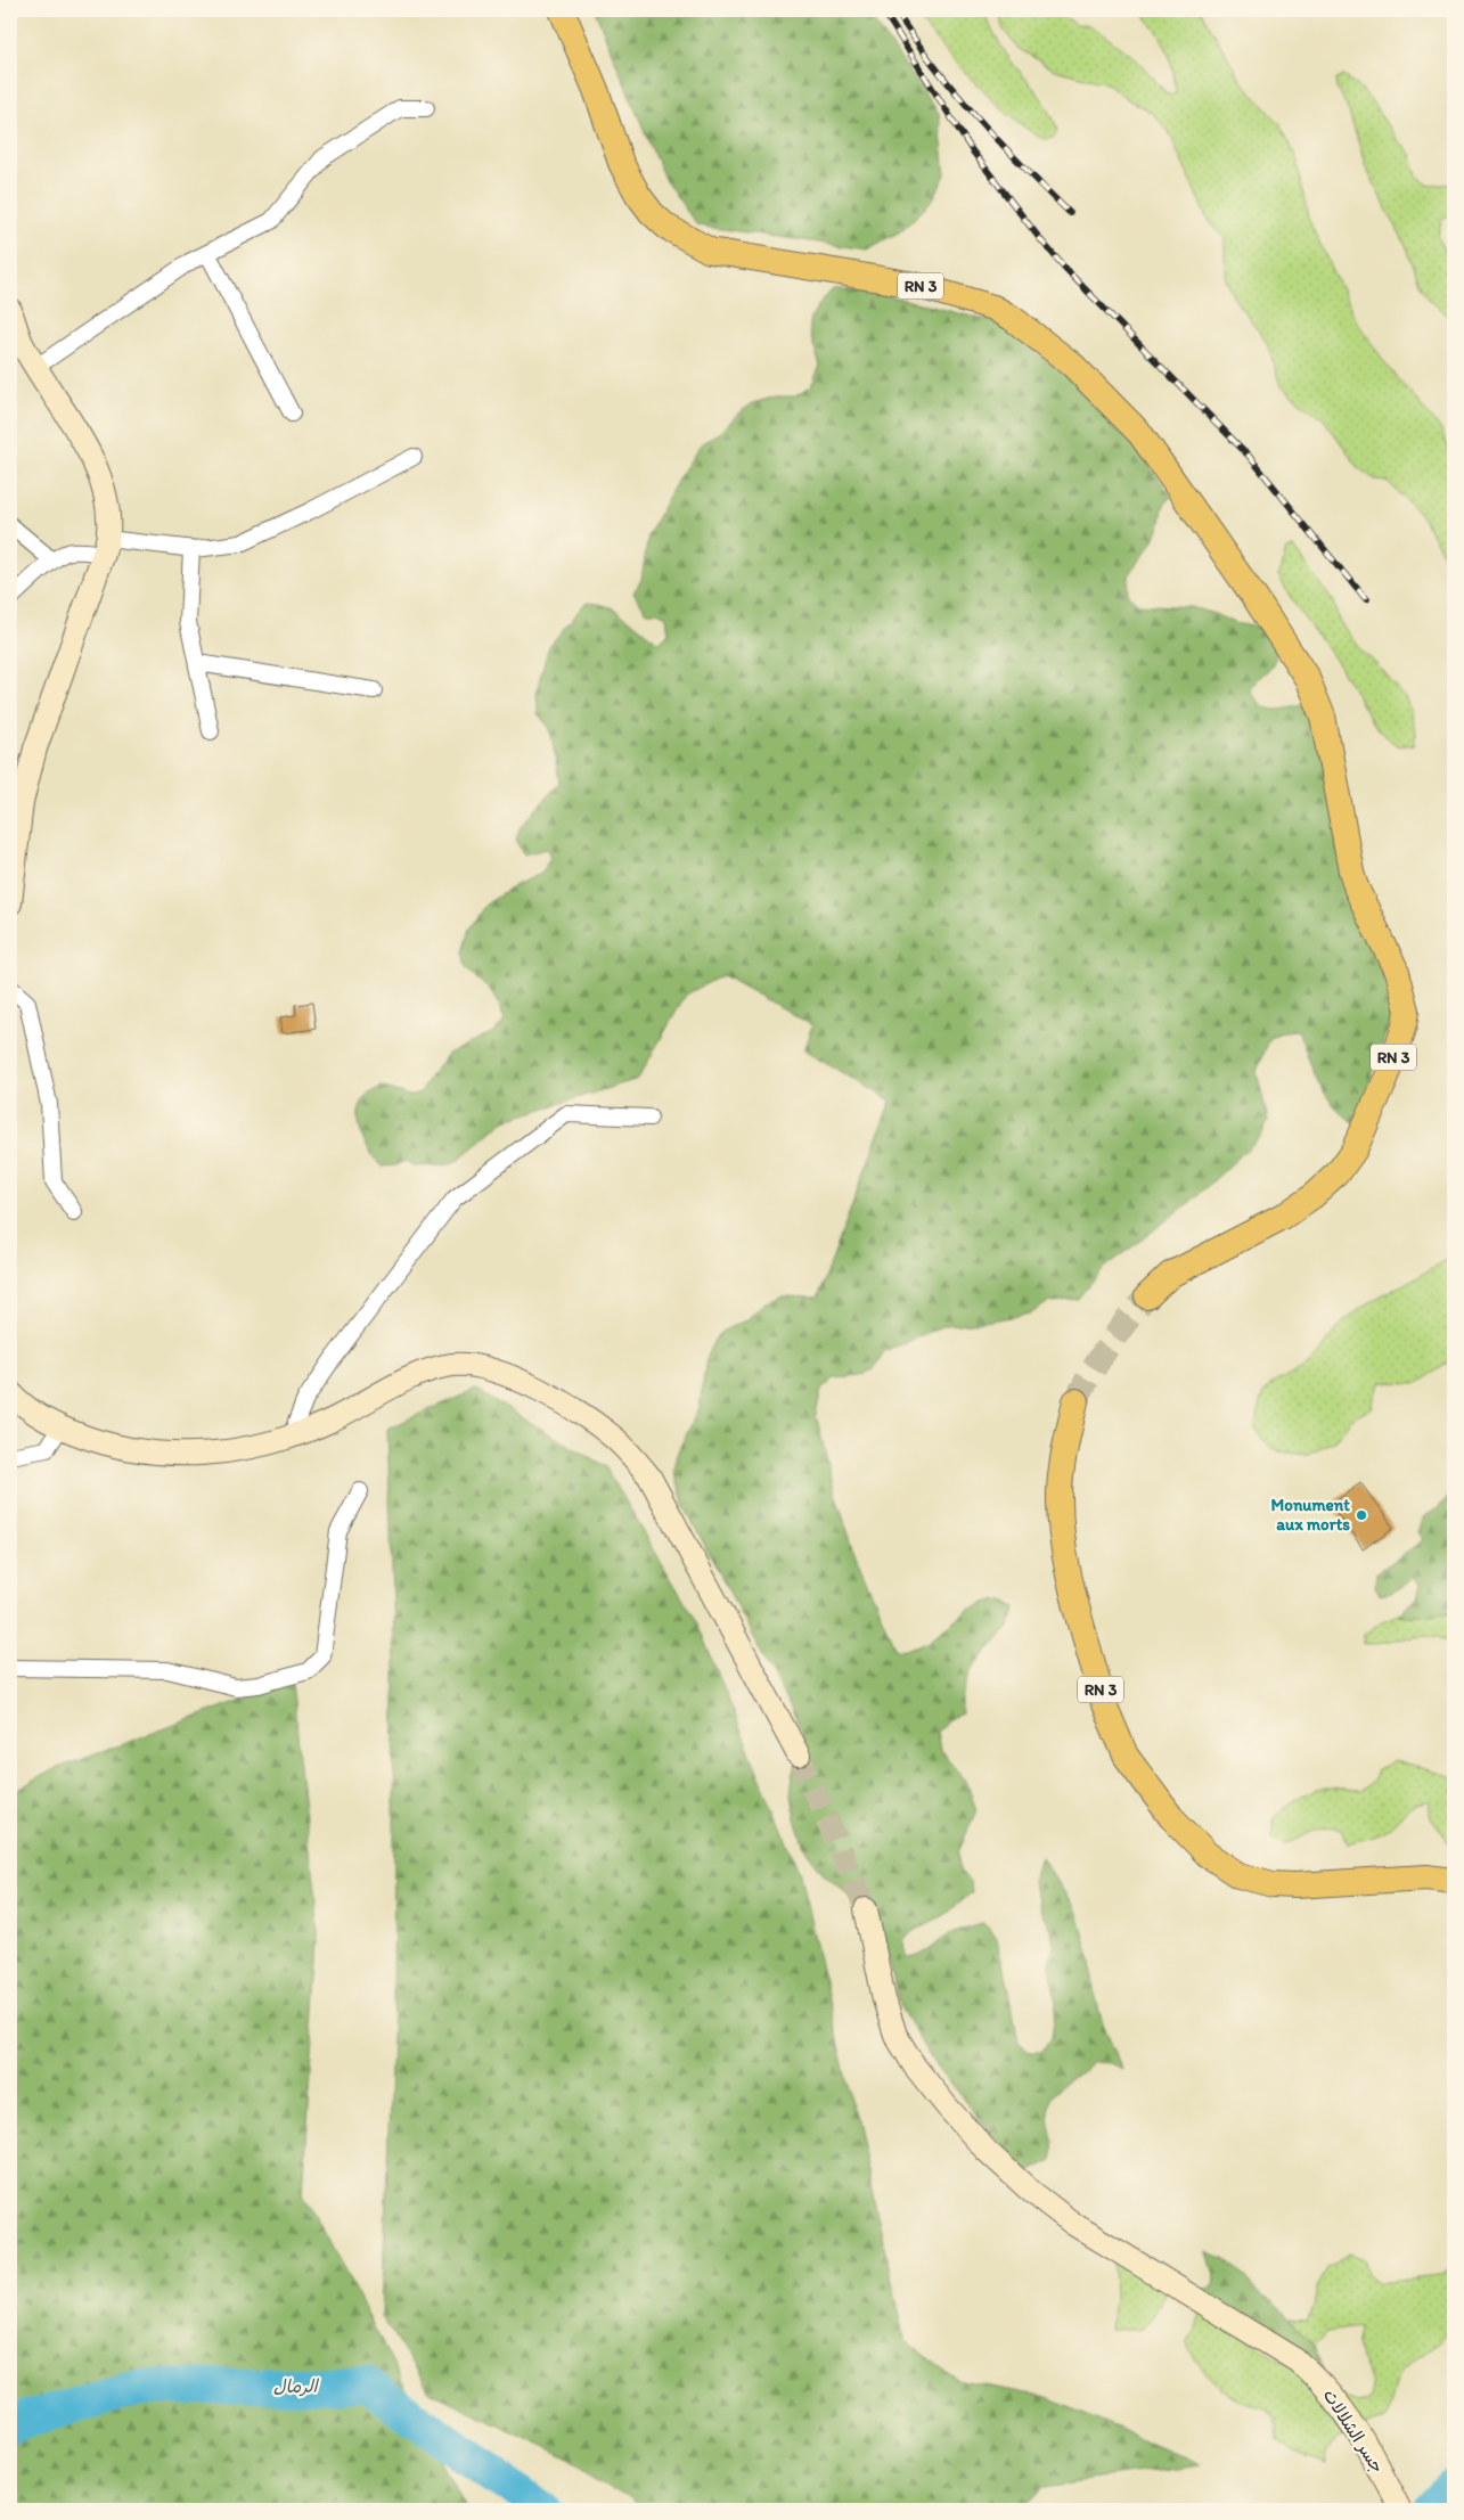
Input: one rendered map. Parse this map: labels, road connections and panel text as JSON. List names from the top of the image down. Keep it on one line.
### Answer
{"streets":{"main road":["RN 3","جسر الشلالات"]},"water":["الرمال"],"places":["Monument aux morts"]}
